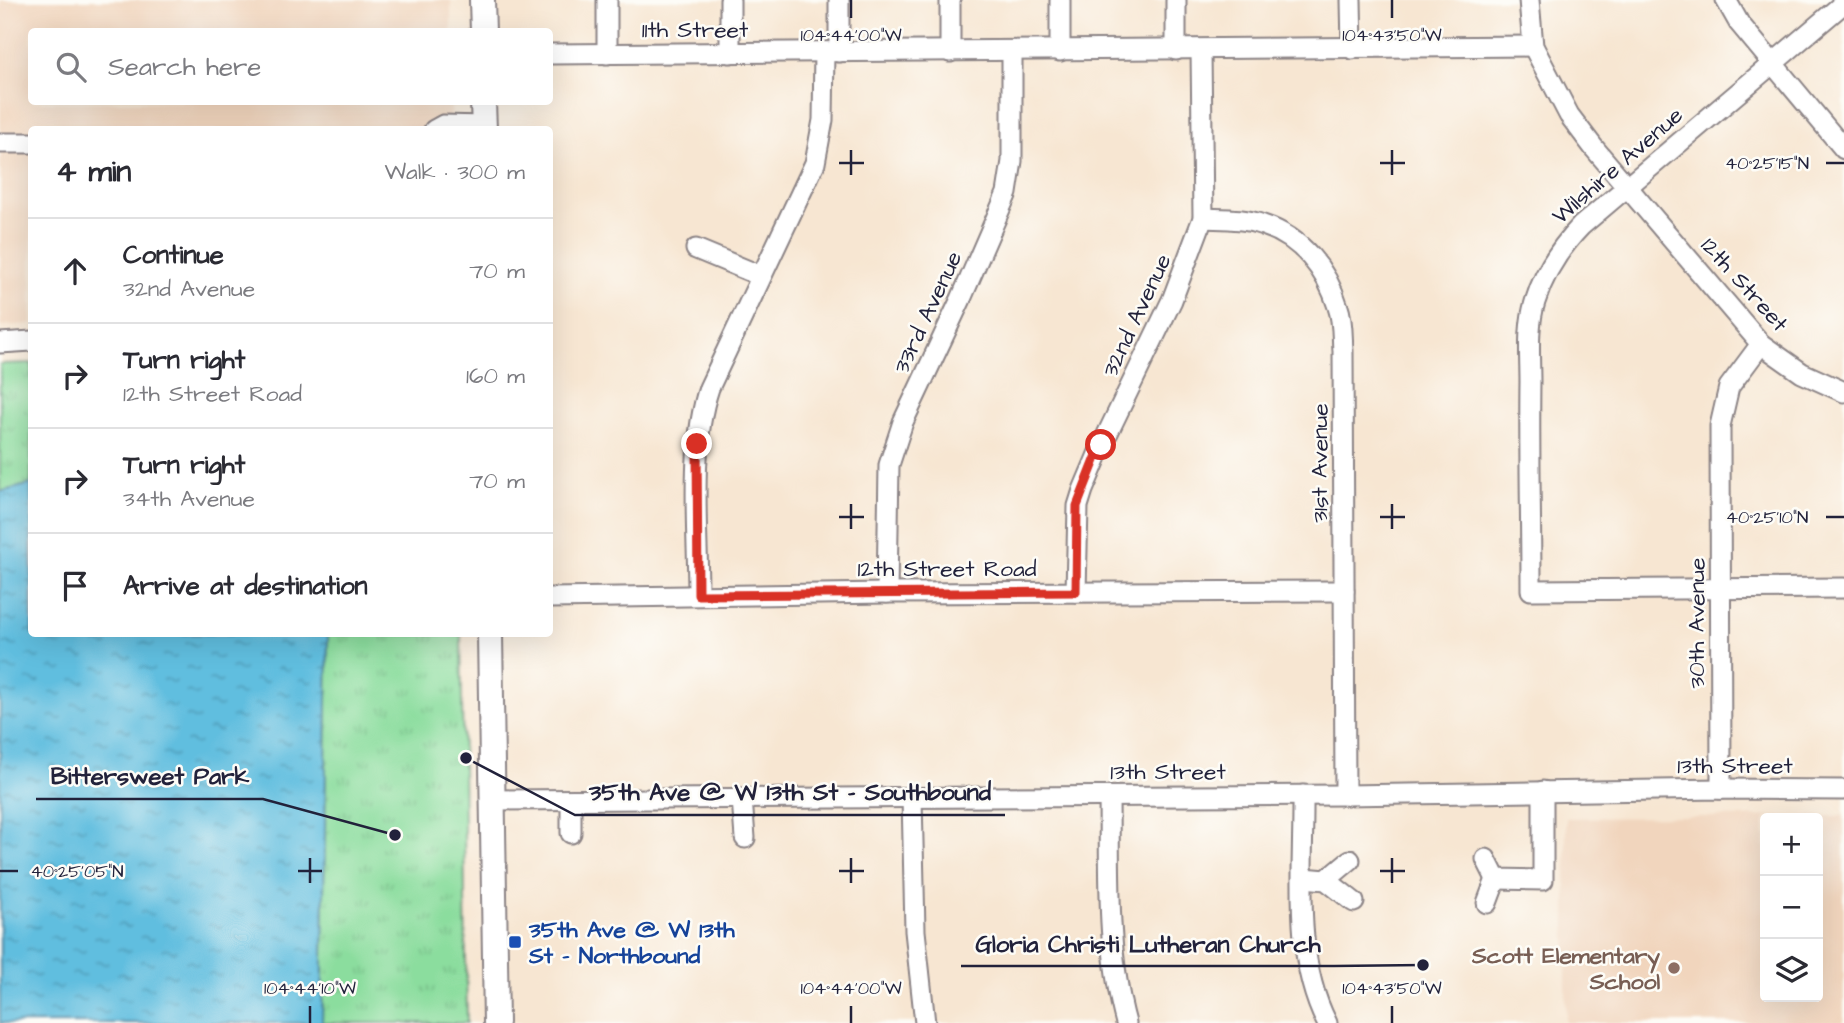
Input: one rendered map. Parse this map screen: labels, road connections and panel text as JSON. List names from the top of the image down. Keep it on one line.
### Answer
{"streets":{"street":["11th Street","Wilshire Avenue","12th Street","33rd Avenue","32nd Avenue","31st Avenue","12th Street Road","30th Avenue","13th Street"]},"crossings":[["11th Street","33rd Avenue"],["11th Street","32nd Avenue"],["Wilshire Avenue","12th Street"],["Wilshire Avenue","30th Avenue"],["12th Street","30th Avenue"],["33rd Avenue","12th Street Road"],["32nd Avenue","31st Avenue"],["32nd Avenue","12th Street Road"],["31st Avenue","12th Street Road"],["31st Avenue","13th Street"],["30th Avenue","13th Street"]],"places":{"other":["35th Ave @ W 13th St - Southbound","Bittersweet Park","Gloria Christi Lutheran Church","Scott Elementary School"],"transit":["35th Ave @ W 13th St - Northbound"]},"page":{"search":"Search here","heading":["4 min","Walk · 300 m"],"list":[["Continue","32nd Avenue","70 m"],["Turn right","12th Street Road","160 m"],["Turn right","34th Avenue","70 m"],"Arrive at destination"],"map_buttons":["+","−"]},"coordinates":["104°44'00\"W","104°43'50\"W","40°25'15\"N","40°25'10\"N","40°25'05\"N","104°44'10\"W"]}
